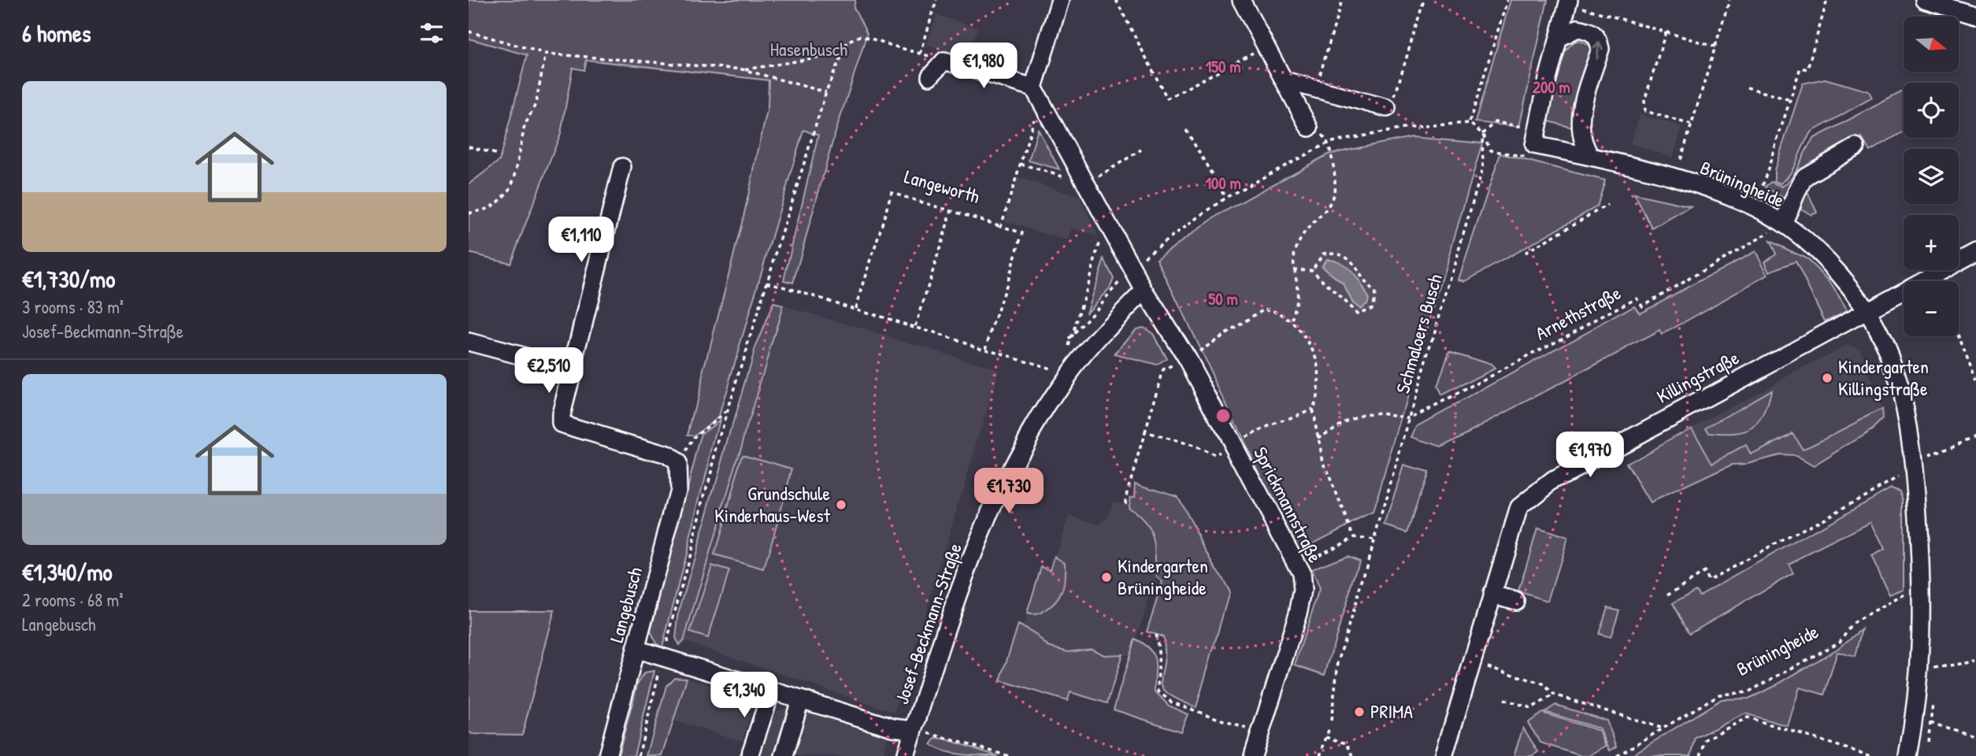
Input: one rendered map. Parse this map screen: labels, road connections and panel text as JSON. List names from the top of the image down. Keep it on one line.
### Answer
{"streets":{"street":["Brüningheide","Killingstraße","Sprickmannstraße","Langebusch","Josef-Beckmann-Straße"],"path":["Langeworth","Arnethstraße","Schmaloers Busch"]},"crossings":[["Brüningheide","Arnethstraße"],["Brüningheide","Killingstraße"],["Arnethstraße","Schmaloers Busch"],["Sprickmannstraße","Josef-Beckmann-Straße"]],"parks":["Hasenbusch"],"places":["Kindergarten Killingstraße","Grundschule Kinderhaus-West","Kindergarten Brüningheide","PRIMA"],"north":"right","page":{"heading":"6 homes","map_buttons":["+","−"],"price":["€1,980","€1,110","€2,510","€1,970","€1,730","€1,340"],"list":[{"name":"€1,730/mo","note":"3 rooms · 83 m² · Josef-Beckmann-Straße"},{"name":"€1,340/mo","note":"2 rooms · 68 m² · Langebusch"}]},"rings":["150 m","200 m","100 m","50 m"]}
